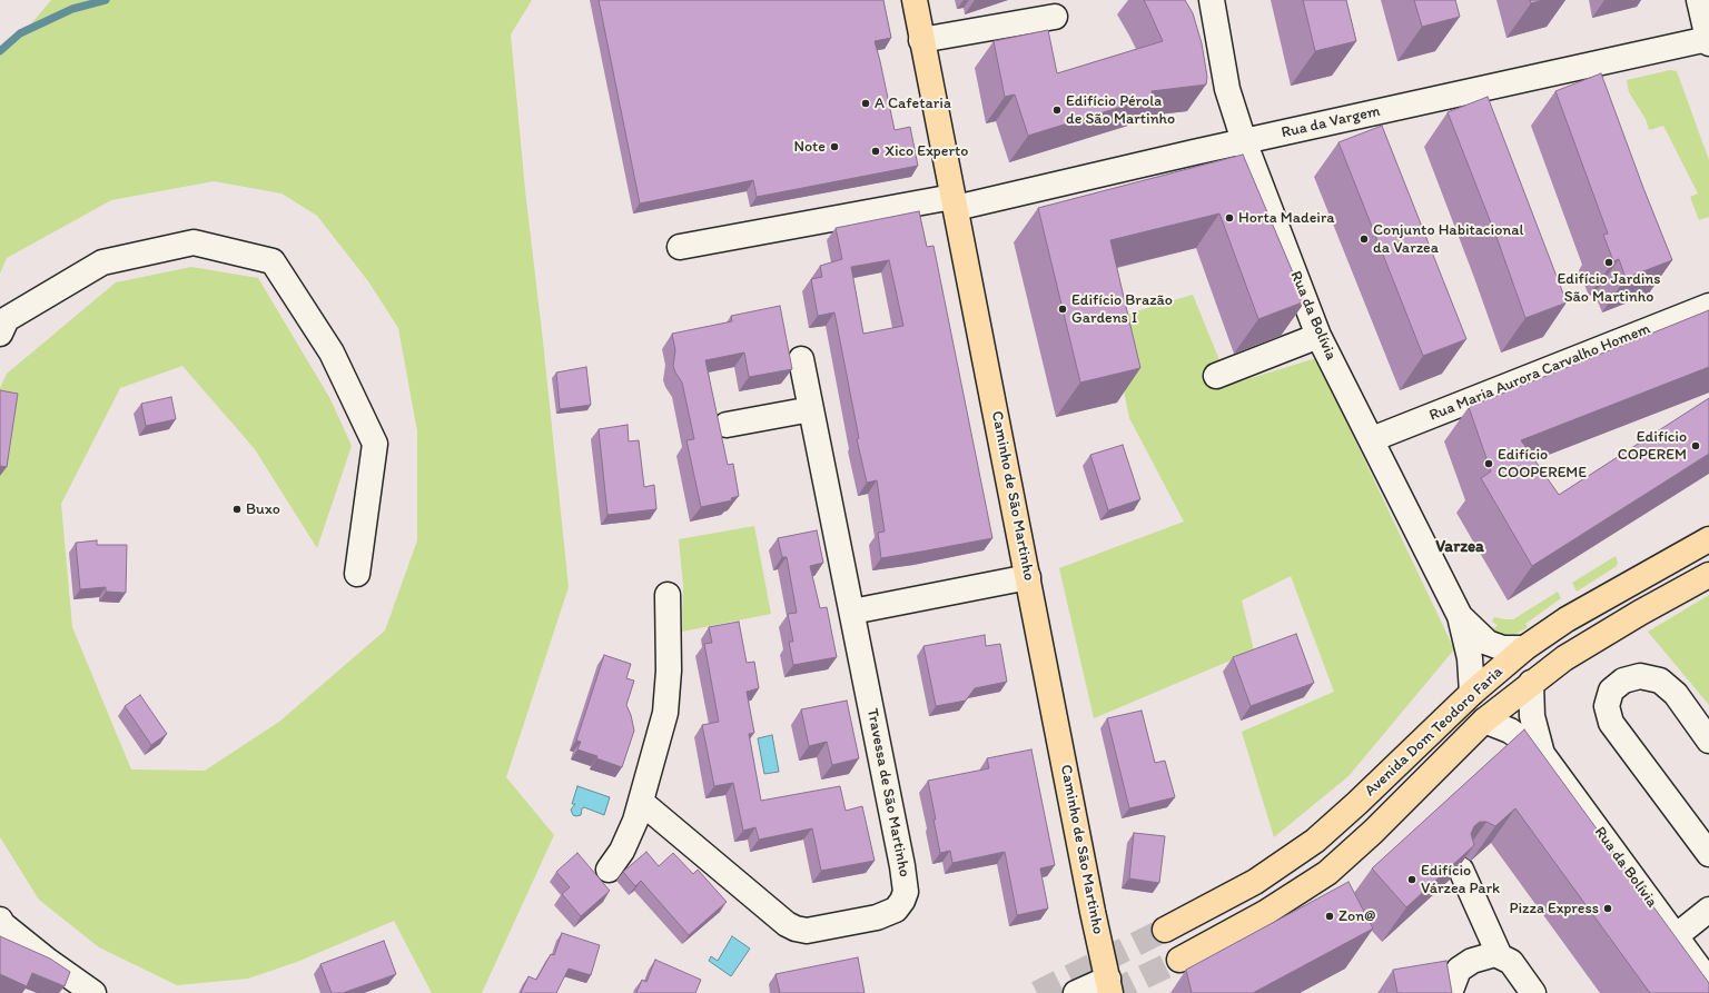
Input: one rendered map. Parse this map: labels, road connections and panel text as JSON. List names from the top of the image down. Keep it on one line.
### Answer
{"streets":{"main road":["Caminho de São Martinho","Avenida Dom Teodoro Faria"],"street":["Rua da Vargem","Rua da Bolívia","Rua Maria Aurora Carvalho Homem","Travessa de São Martinho"]},"crossings":[["Rua da Vargem","Rua da Bolívia"],["Rua da Vargem","Caminho de São Martinho"],["Rua da Bolívia","Rua Maria Aurora Carvalho Homem"],["Rua da Bolívia","Avenida Dom Teodoro Faria"]],"districts":["Varzea"],"places":["A Cafetaria","Edifício Pérola de São Martinho","Note","Xico Experto","Horta Madeira","Conjunto Habitacional da Varzea","Edifício Jardins São Martinho","Edifício Brazão Gardens I","Edifício COPEREM","Edifício COOPEREME","Buxo","Edifício Várzea Park","Pizza Express","Zon@"]}
